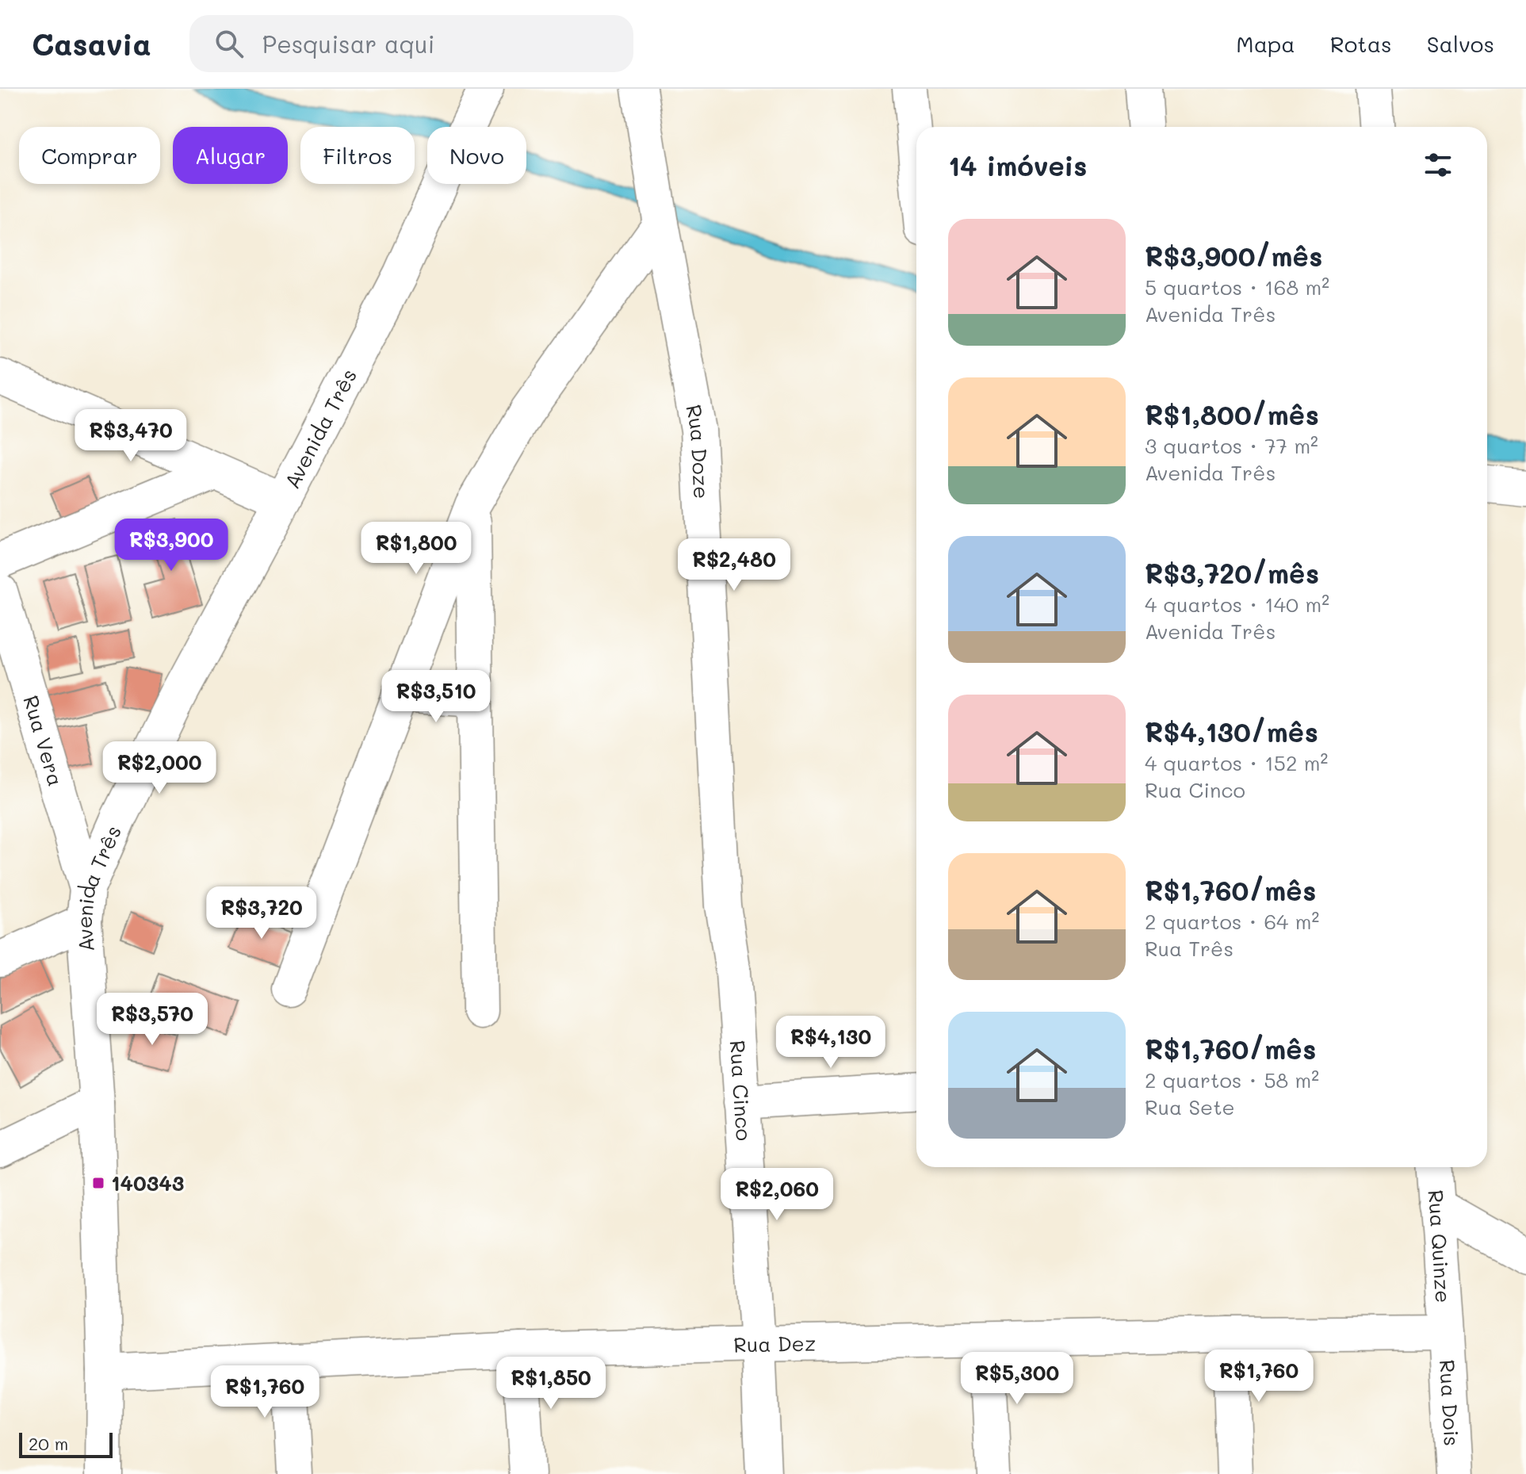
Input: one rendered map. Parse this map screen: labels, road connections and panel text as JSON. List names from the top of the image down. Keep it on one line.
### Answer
{"streets":{"street":["Avenida Três","Rua Doze","Rua Vera","Rua Cinco","Rua Quinze","Rua Dez","Rua Dois"]},"crossings":[["Avenida Três","Rua Vera"],["Avenida Três","Rua Dez"],["Rua Doze","Rua Cinco"],["Rua Cinco","Rua Dez"],["Rua Quinze","Rua Dez"],["Rua Quinze","Rua Dois"],["Rua Dez","Rua Dois"]],"places":{"transit":["140343"]},"scale_bar":"20 m","page":{"header":"Casavia","search":"Pesquisar aqui","nav":["Mapa","Rotas","Salvos"],"chip":["Comprar","Alugar","Filtros","Novo"],"heading":"14 imóveis","list":[{"name":"R$3,900/mês","note":"5 quartos · 168 m² · Avenida Três"},{"name":"R$1,800/mês","note":"3 quartos · 77 m² · Avenida Três"},{"name":"R$3,720/mês","note":"4 quartos · 140 m² · Avenida Três"},{"name":"R$4,130/mês","note":"4 quartos · 152 m² · Rua Cinco"},{"name":"R$1,760/mês","note":"2 quartos · 64 m² · Rua Três"},{"name":"R$1,760/mês","note":"2 quartos · 58 m² · Rua Sete"}],"price":["R$3,470","R$3,900","R$1,800","R$2,480","R$3,510","R$2,000","R$3,720","R$3,570","R$4,130","R$2,060","R$1,760","R$5,300","R$1,850","R$1,760"],"scale":"20 m"}}
